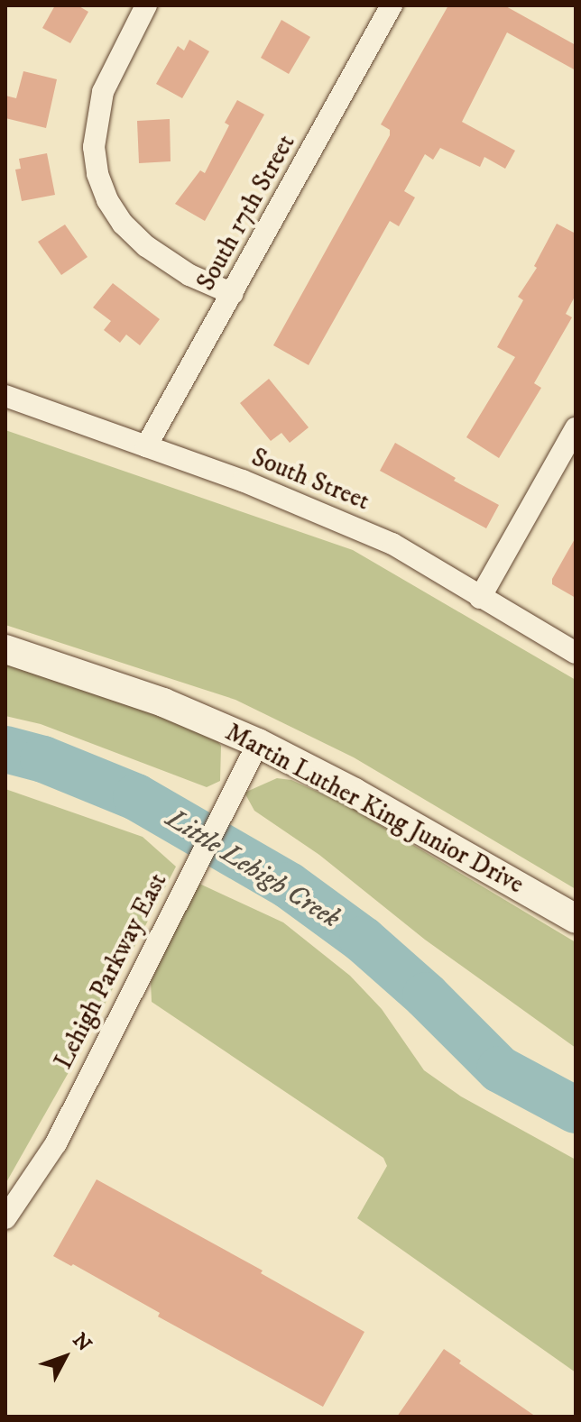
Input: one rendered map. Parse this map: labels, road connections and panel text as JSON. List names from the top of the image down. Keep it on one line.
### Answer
{"streets":{"main road":["Martin Luther King Junior Drive"],"street":["South 17th Street","South Street","Lehigh Parkway East"]},"crossings":[["South 17th Street","South Street"],["Martin Luther King Junior Drive","Lehigh Parkway East"]],"water":["Little Lehigh Creek"],"north":"top right"}
